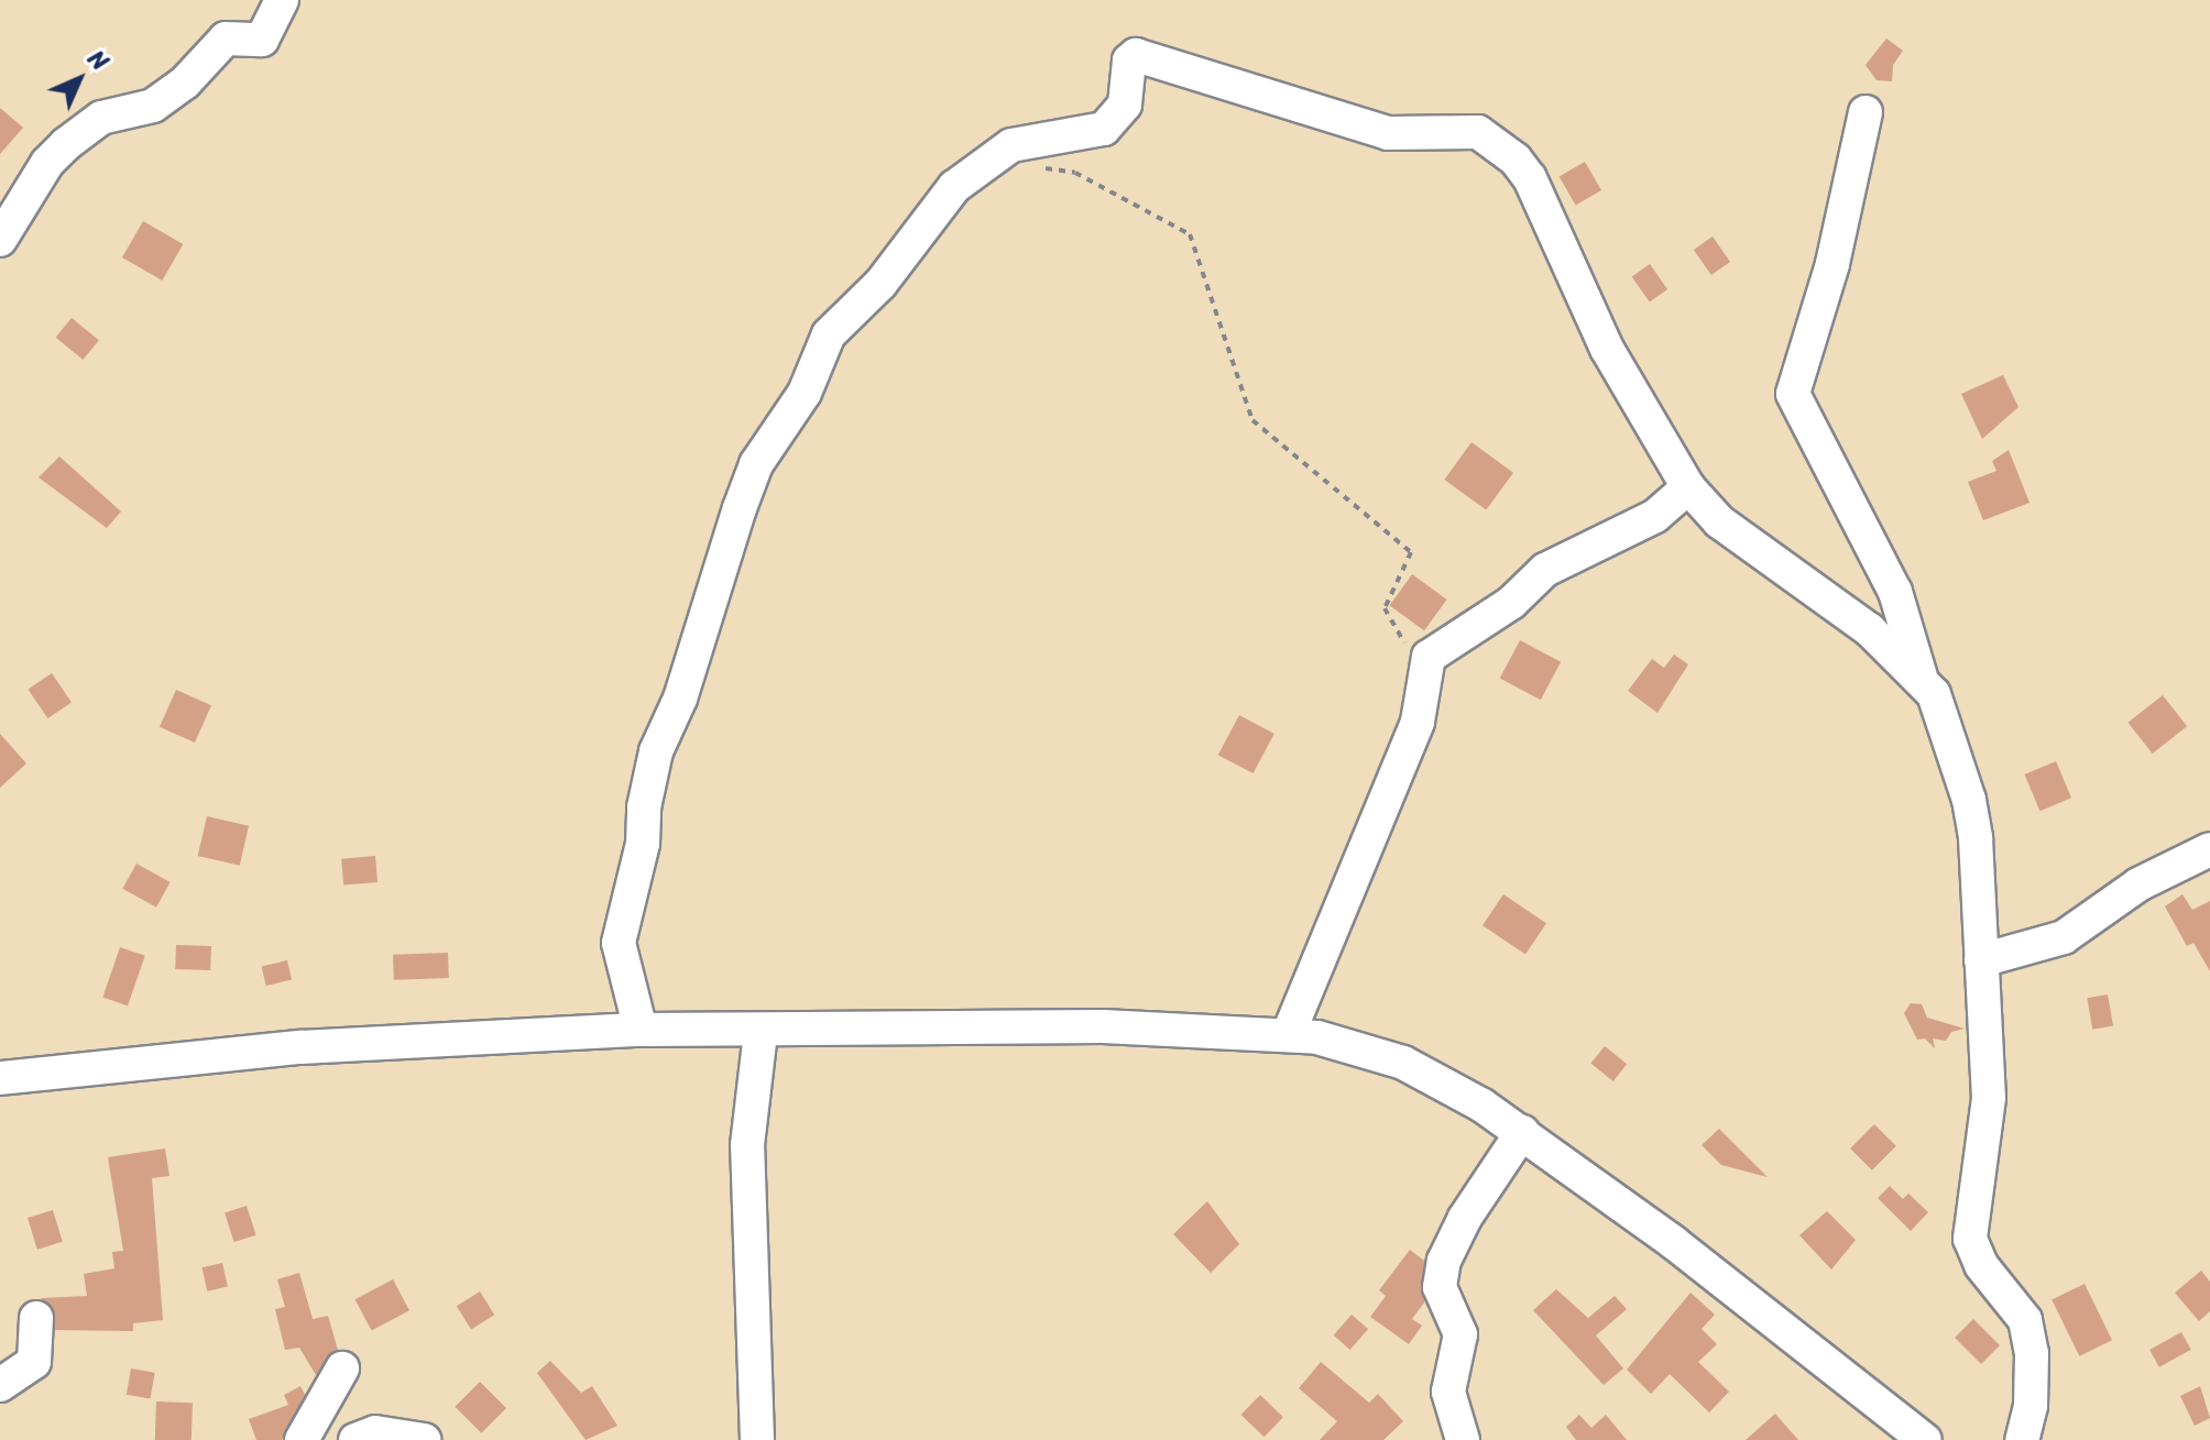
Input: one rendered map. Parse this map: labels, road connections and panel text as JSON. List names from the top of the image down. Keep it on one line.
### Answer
{"north":"top right"}
